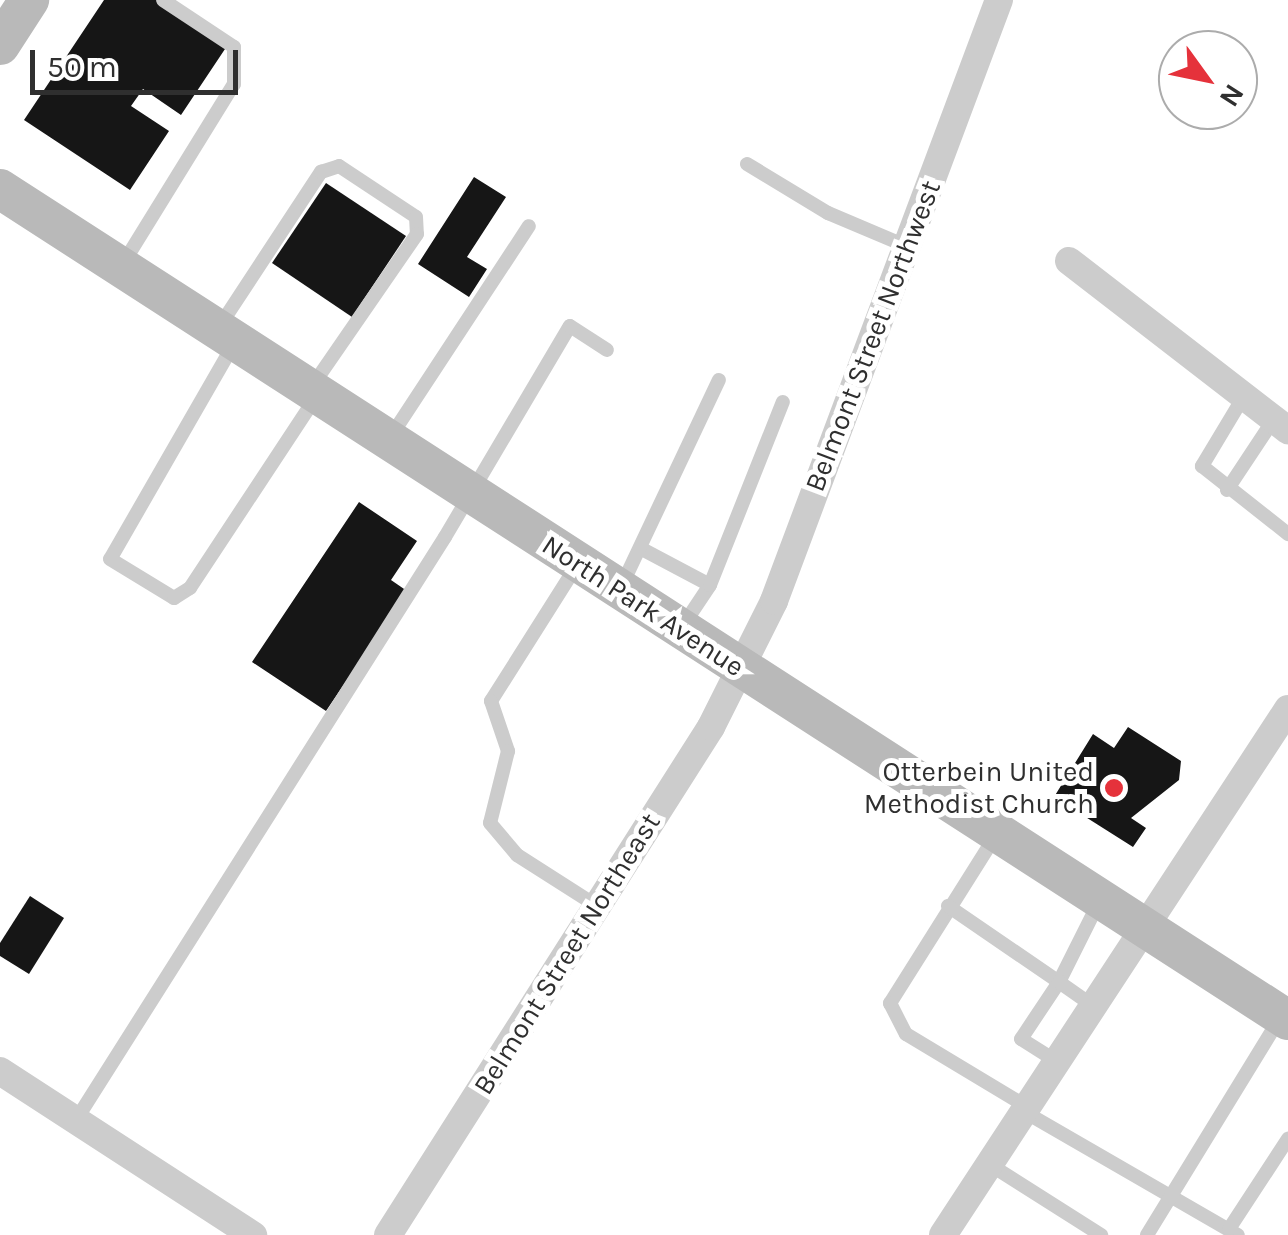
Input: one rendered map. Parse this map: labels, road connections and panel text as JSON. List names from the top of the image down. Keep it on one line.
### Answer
{"streets":{"street":["Belmont Street Northwest","North Park Avenue","Belmont Street Northeast"]},"crossings":[["Belmont Street Northwest","North Park Avenue"],["Belmont Street Northwest","Belmont Street Northeast"],["North Park Avenue","Belmont Street Northeast"]],"places":["Otterbein United Methodist Church"],"scale_bar":"50 m","north":"bottom right"}
